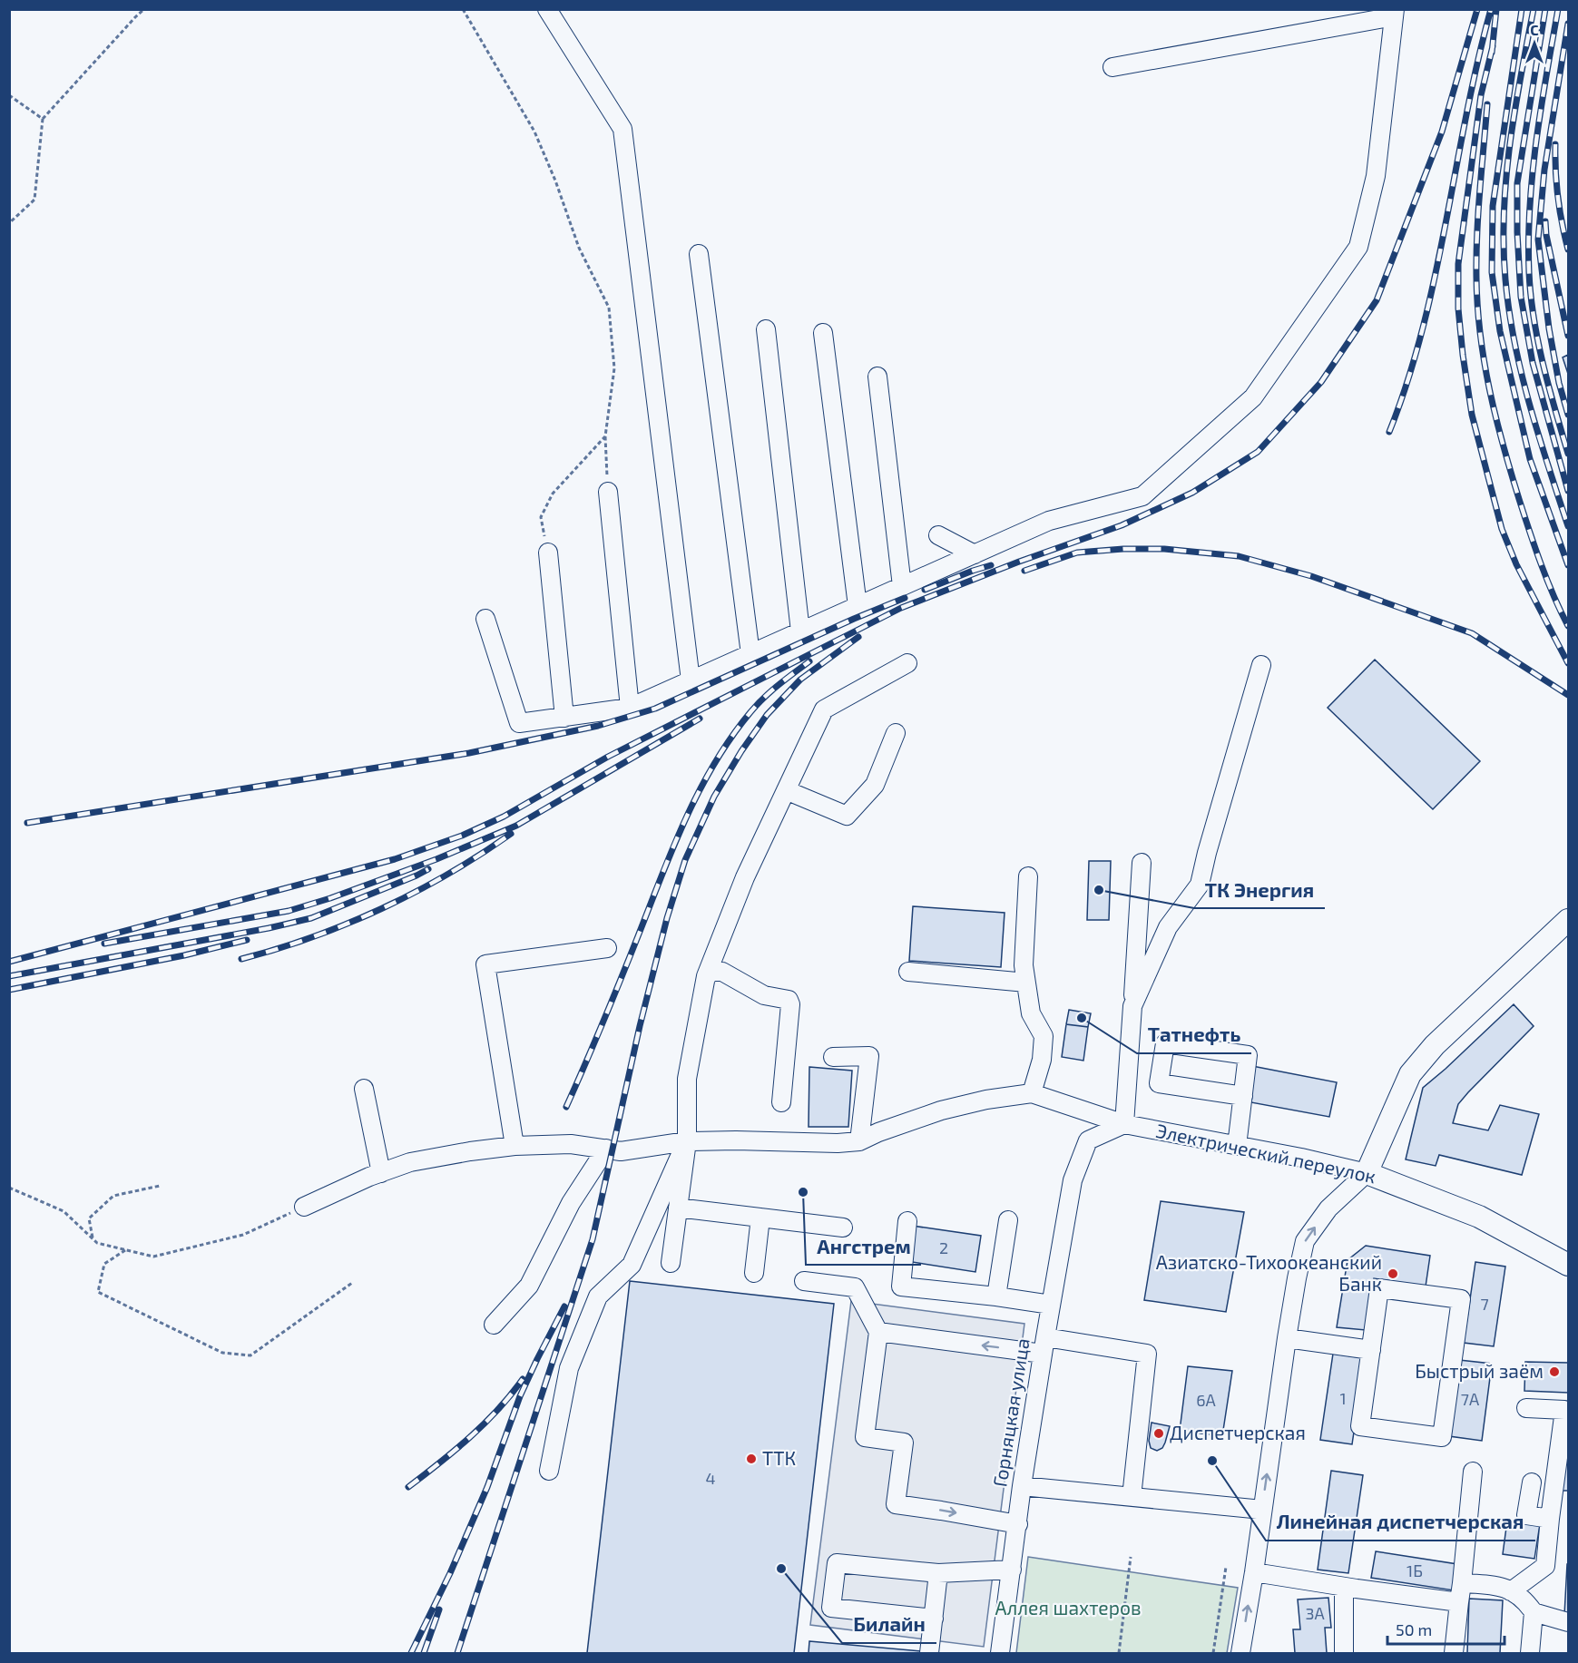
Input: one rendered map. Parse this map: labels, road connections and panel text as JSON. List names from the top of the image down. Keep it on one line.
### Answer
{"streets":{"main road":["Электрический переулок"],"street":["Горняцкая улица"]},"crossings":[["Электрический переулок","Горняцкая улица"]],"parks":["Аллея шахтеров"],"places":["ТК Энергия","Татнефть","Ангстрем","Азиатско-Тихоокеанский Банк","Быстрый заём","Диспетчерская","ТТК","Линейная диспетчерская","Билайн"],"house_numbers":["2","7","1","7А","6А","4","1Б","3А"],"scale_bar":"50 m","north":"top"}
